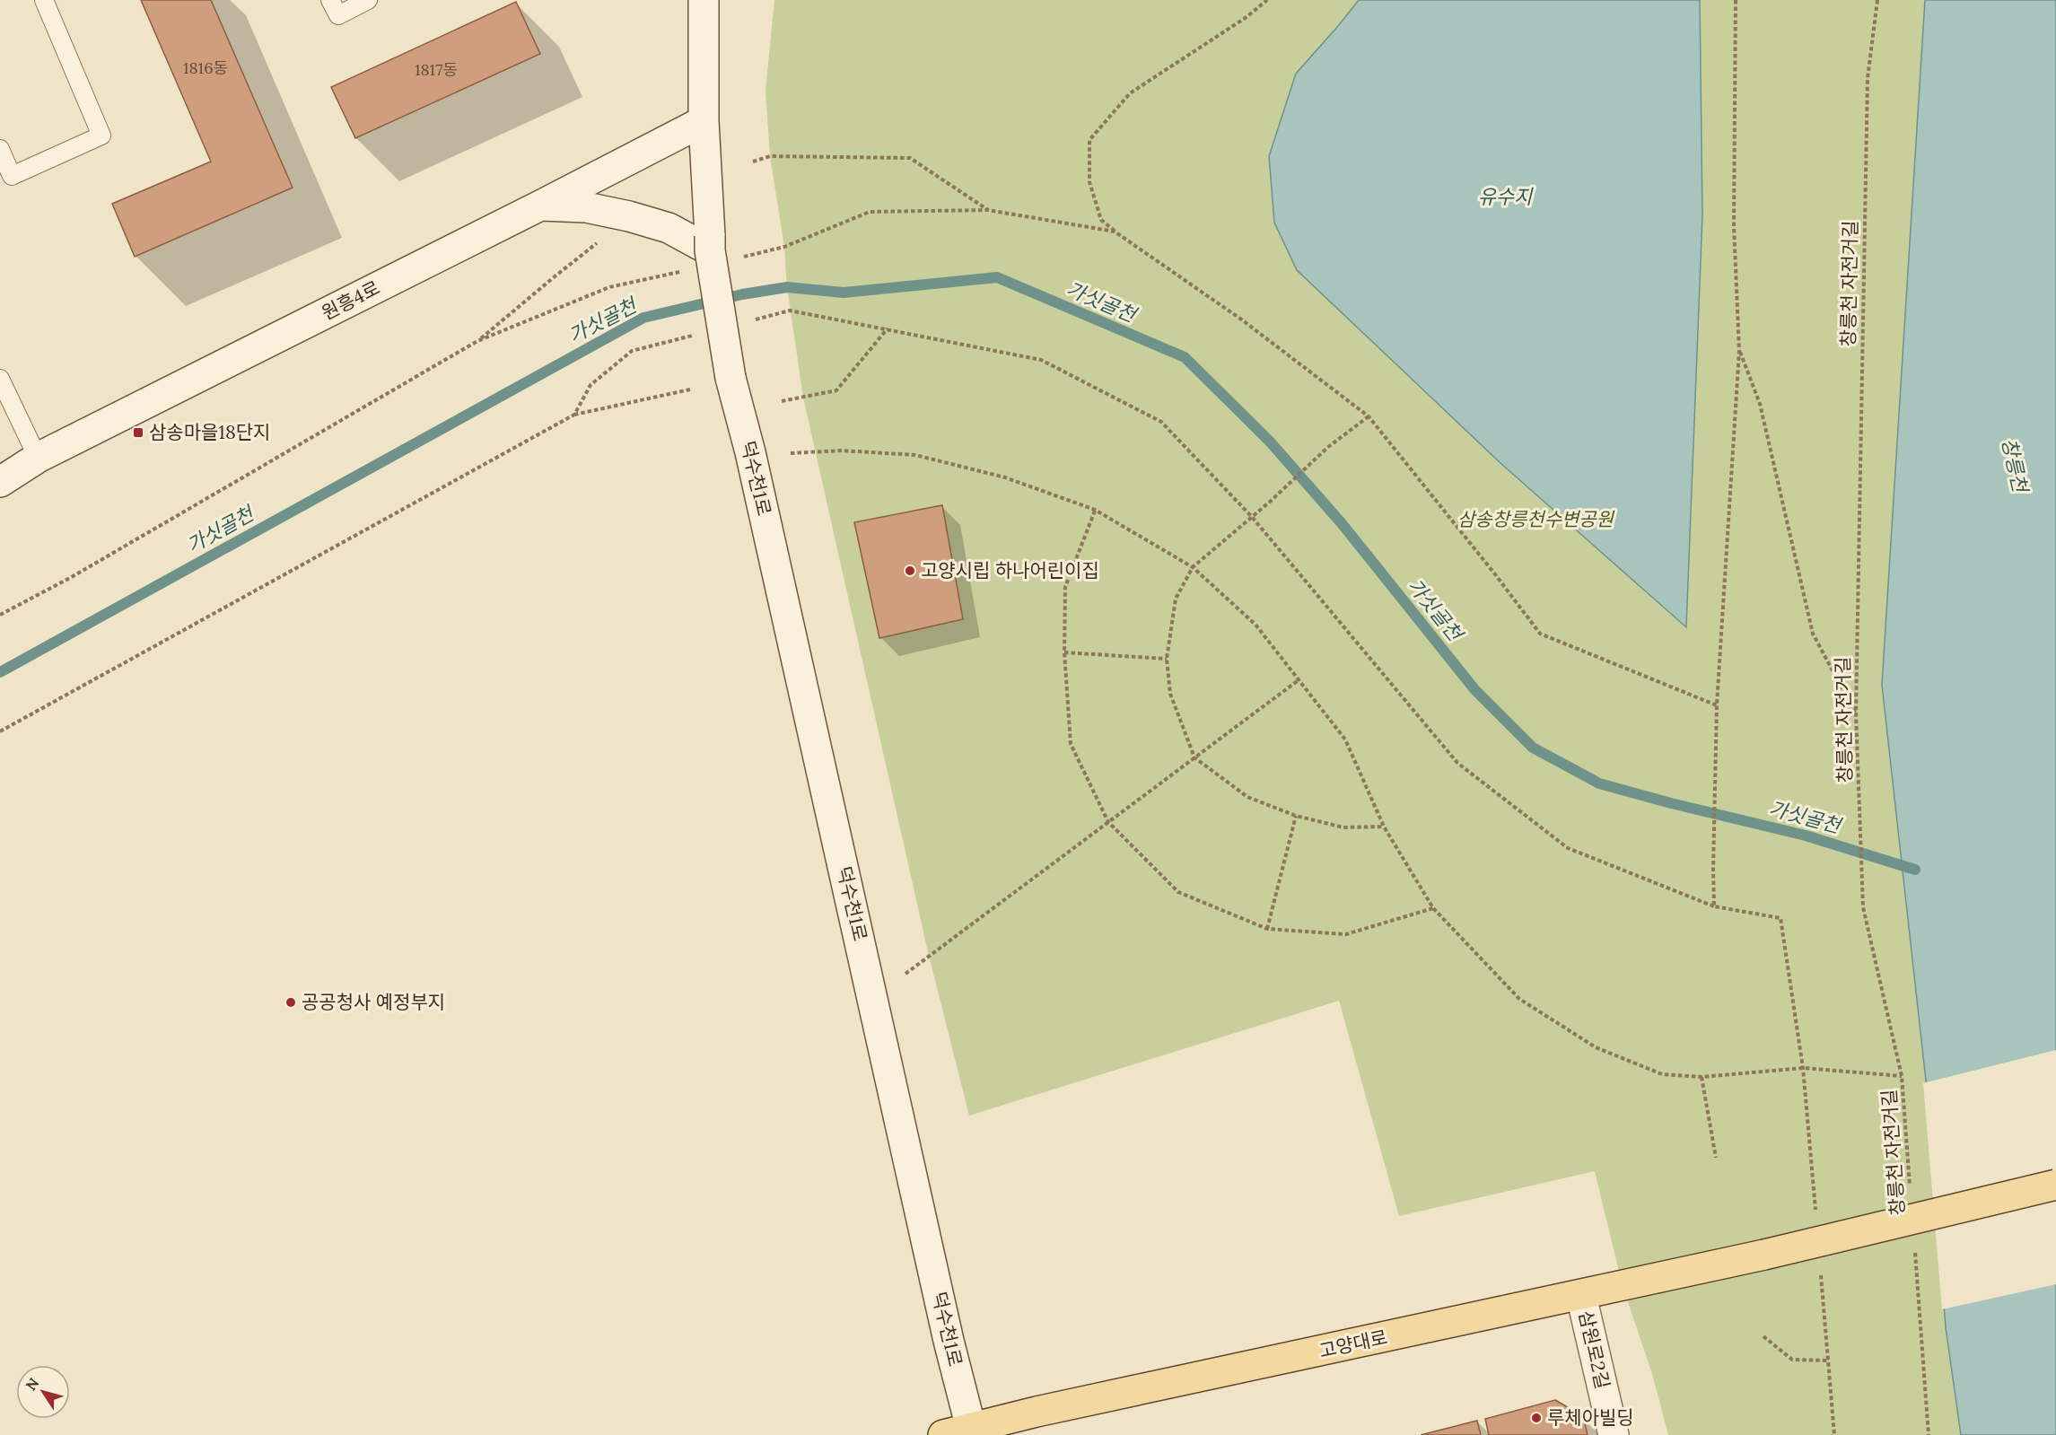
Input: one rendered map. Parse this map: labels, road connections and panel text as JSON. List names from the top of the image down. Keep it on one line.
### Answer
{"streets":{"main road":["고양대로"],"street":["원흥4로","덕수천1로","삼원로2길"],"path":["창릉천 자전거길"]},"crossings":[["덕수천1로","고양대로"],["고양대로","삼원로2길"]],"water":["유수지","가싯골천","창릉천"],"parks":["삼송창릉천수변공원"],"places":{"transit":["삼송마을18단지"],"other":["고양시립 하나어린이집","공공청사 예정부지","루체아빌딩"]},"house_numbers":["1816동","1817동"],"north":"top left"}
